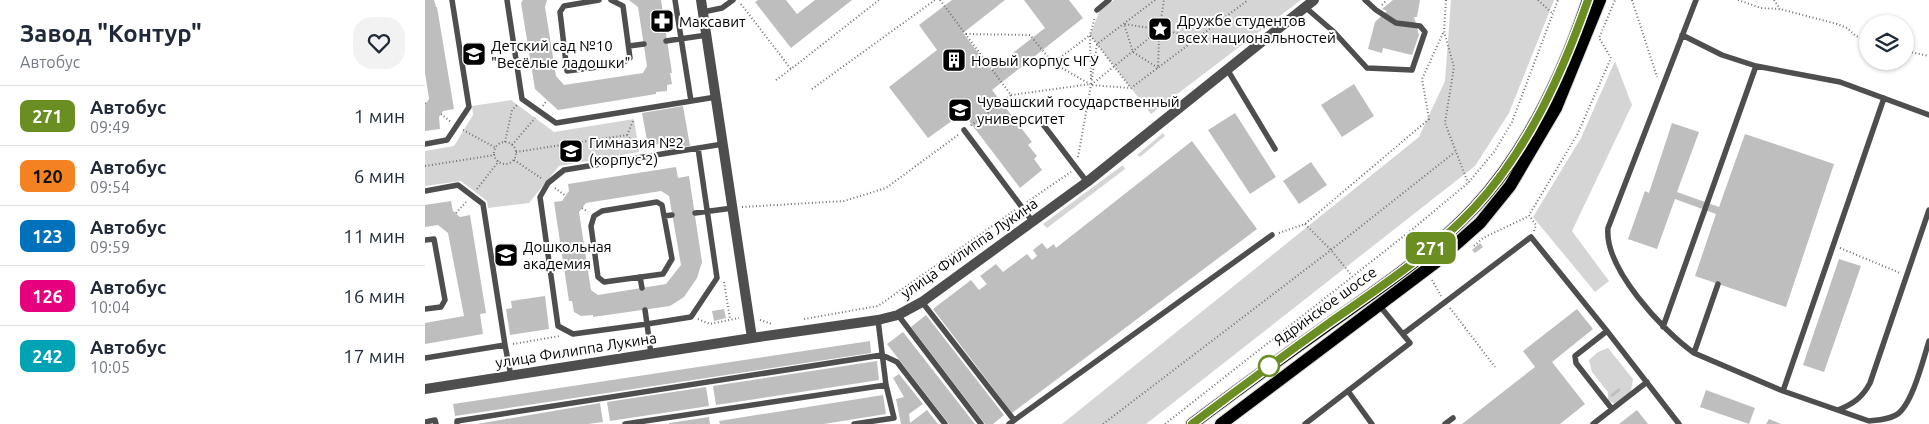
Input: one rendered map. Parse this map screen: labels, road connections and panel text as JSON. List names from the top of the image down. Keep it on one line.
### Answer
{"streets":{"main road":["Ядринское шоссе"],"street":["улица Филиппа Лукина"]},"places":{"pharmacy":["Максавит"],"place":["Дружбе студентов всех национальностей"],"school or university":["Детский сад №10 \"Весёлые ладошки\"","Чувашский государственный университет","Гимназия №2 (корпус 2)","Дошкольная академия"],"building":["Новый корпус ЧГУ"]},"lines":["bus line 271"],"page":{"heading":["Завод \"Контур\"","Автобус"],"on_map":"271","list":[{"mark":"271","name":"Автобус","note":"09:49","value":"1 мин"},{"mark":"120","name":"Автобус","note":"09:54","value":"6 мин"},{"mark":"123","name":"Автобус","note":"09:59","value":"11 мин"},{"mark":"126","name":"Автобус","note":"10:04","value":"16 мин"},{"mark":"242","name":"Автобус","note":"10:05","value":"17 мин"}]}}
